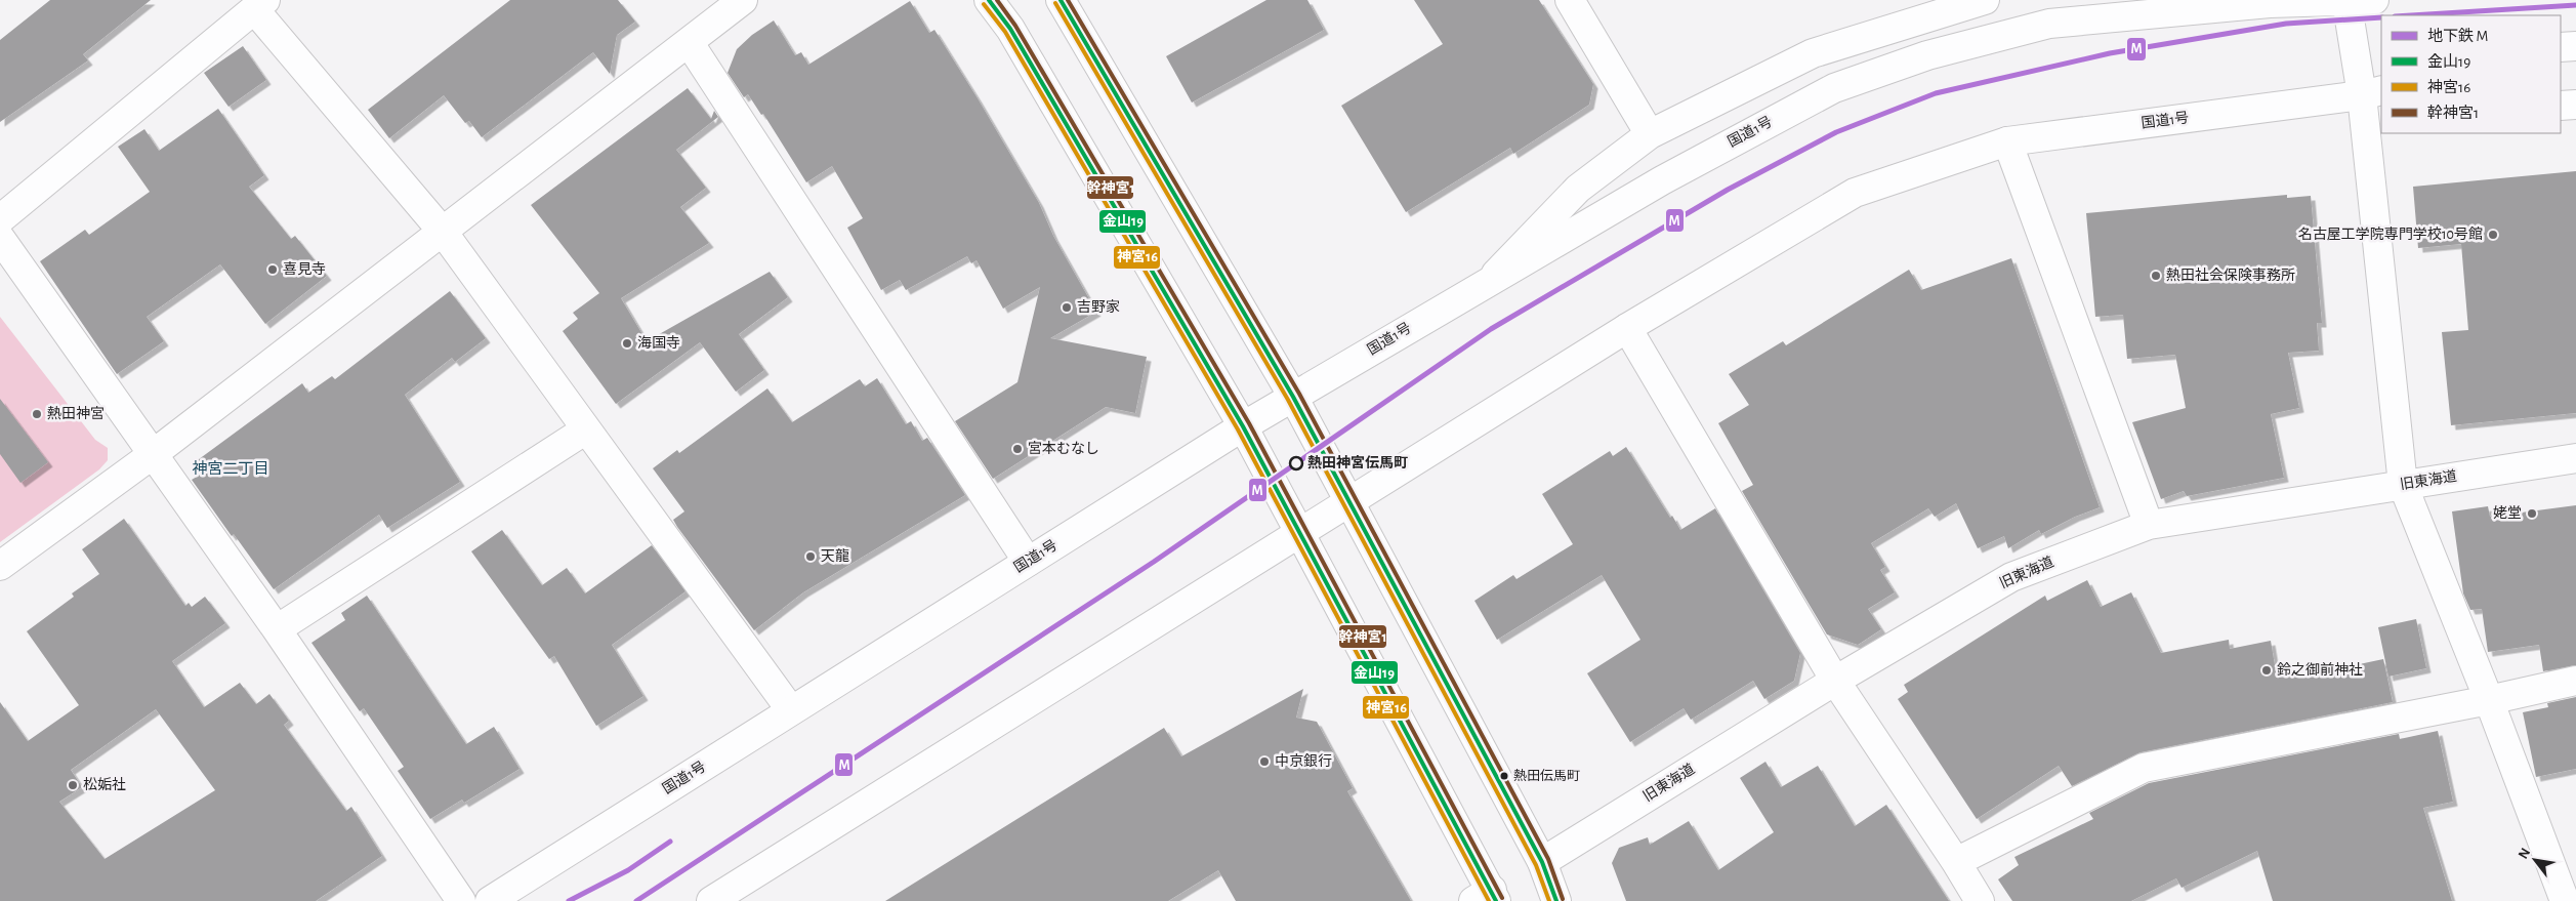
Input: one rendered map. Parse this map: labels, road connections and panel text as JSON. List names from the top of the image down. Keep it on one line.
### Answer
{"streets":{"main road":["国道1号","旧東海道"]},"districts":["神宮二丁目"],"places":["名古屋工学院専門学校10号館","喜見寺","熱田社会保険事務所","吉野家","海国寺","熱田神宮","宮本むなし","熱田神宮伝馬町","姥堂","天龍","鈴之御前神社","中京銀行","熱田伝馬町","松姤社"],"lines":["transit line 金山19","transit line 幹神宮1","transit line 神宮16","metro line M"],"legend":["地下鉄 M","金山19","神宮16","幹神宮1"],"north":"top left"}
